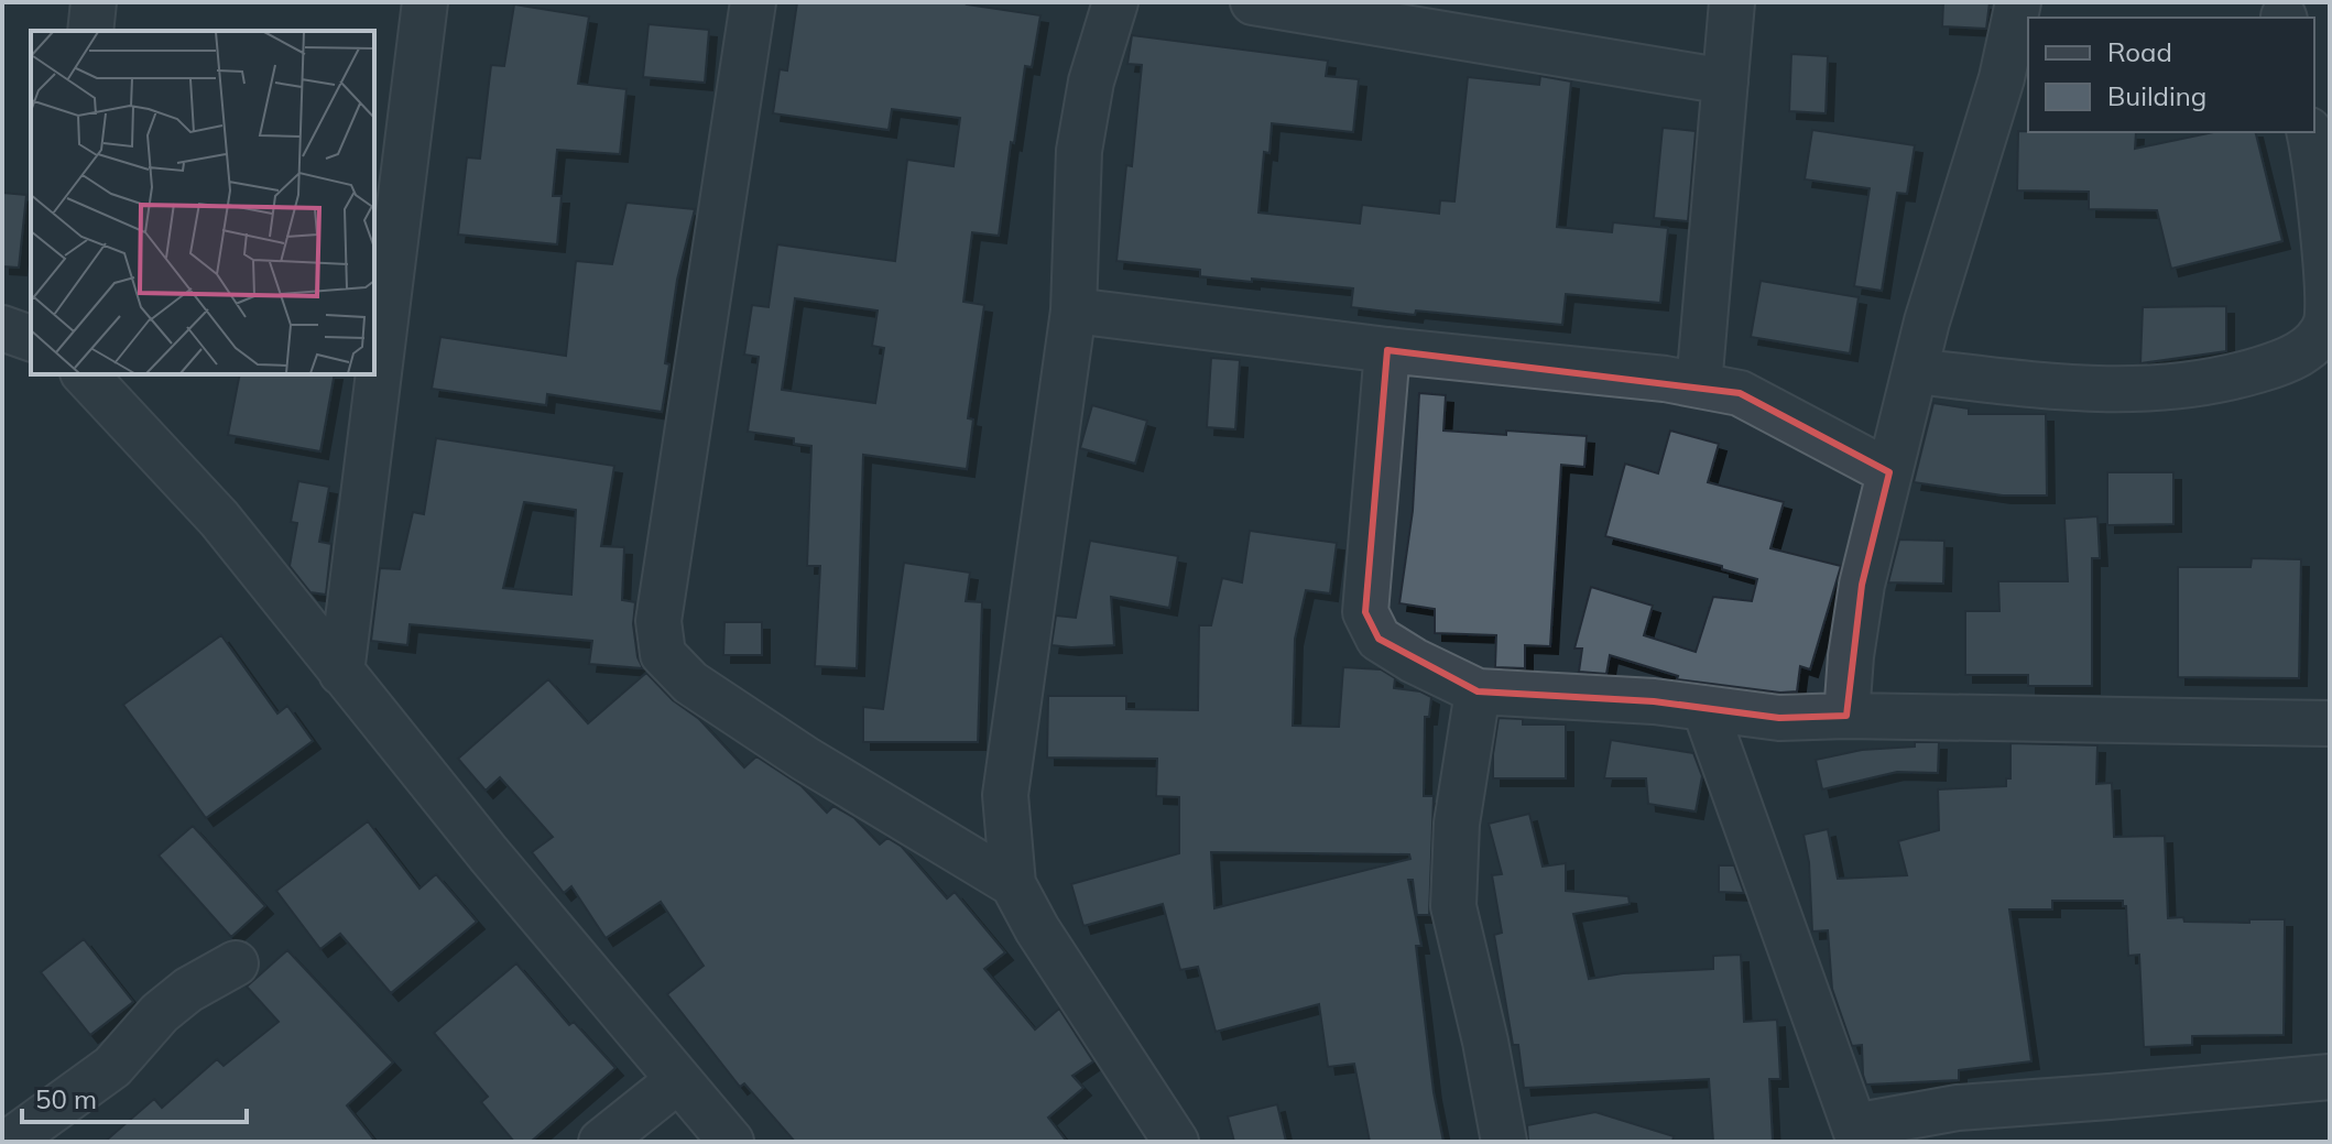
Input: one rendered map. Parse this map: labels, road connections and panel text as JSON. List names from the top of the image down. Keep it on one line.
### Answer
{"legend":["Road","Building"],"scale_bar":"50 m"}
